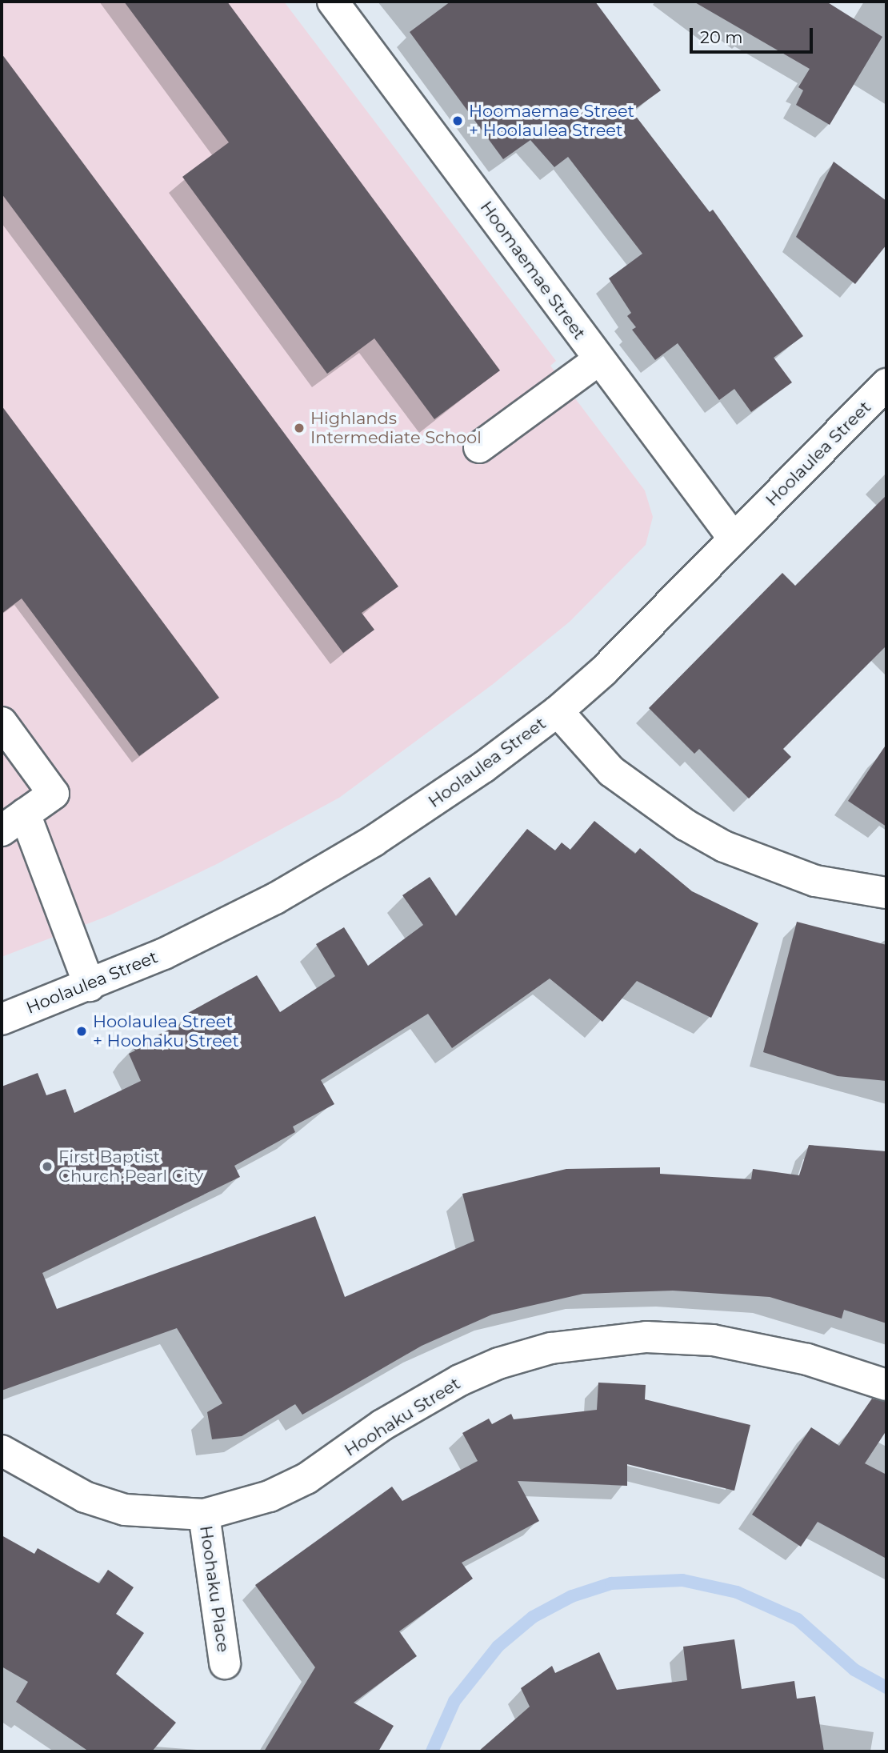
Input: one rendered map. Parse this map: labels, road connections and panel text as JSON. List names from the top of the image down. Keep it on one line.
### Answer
{"streets":{"street":["Hoomaemae Street","Hoolaulea Street","Hoohaku Street","Hoohaku Place"]},"crossings":[["Hoomaemae Street","Hoolaulea Street"],["Hoohaku Street","Hoohaku Place"]],"places":["Hoomaemae Street + Hoolaulea Street","Highlands Intermediate School","Hoolaulea Street + Hoohaku Street","First Baptist Church Pearl City"],"scale_bar":"20 m"}
